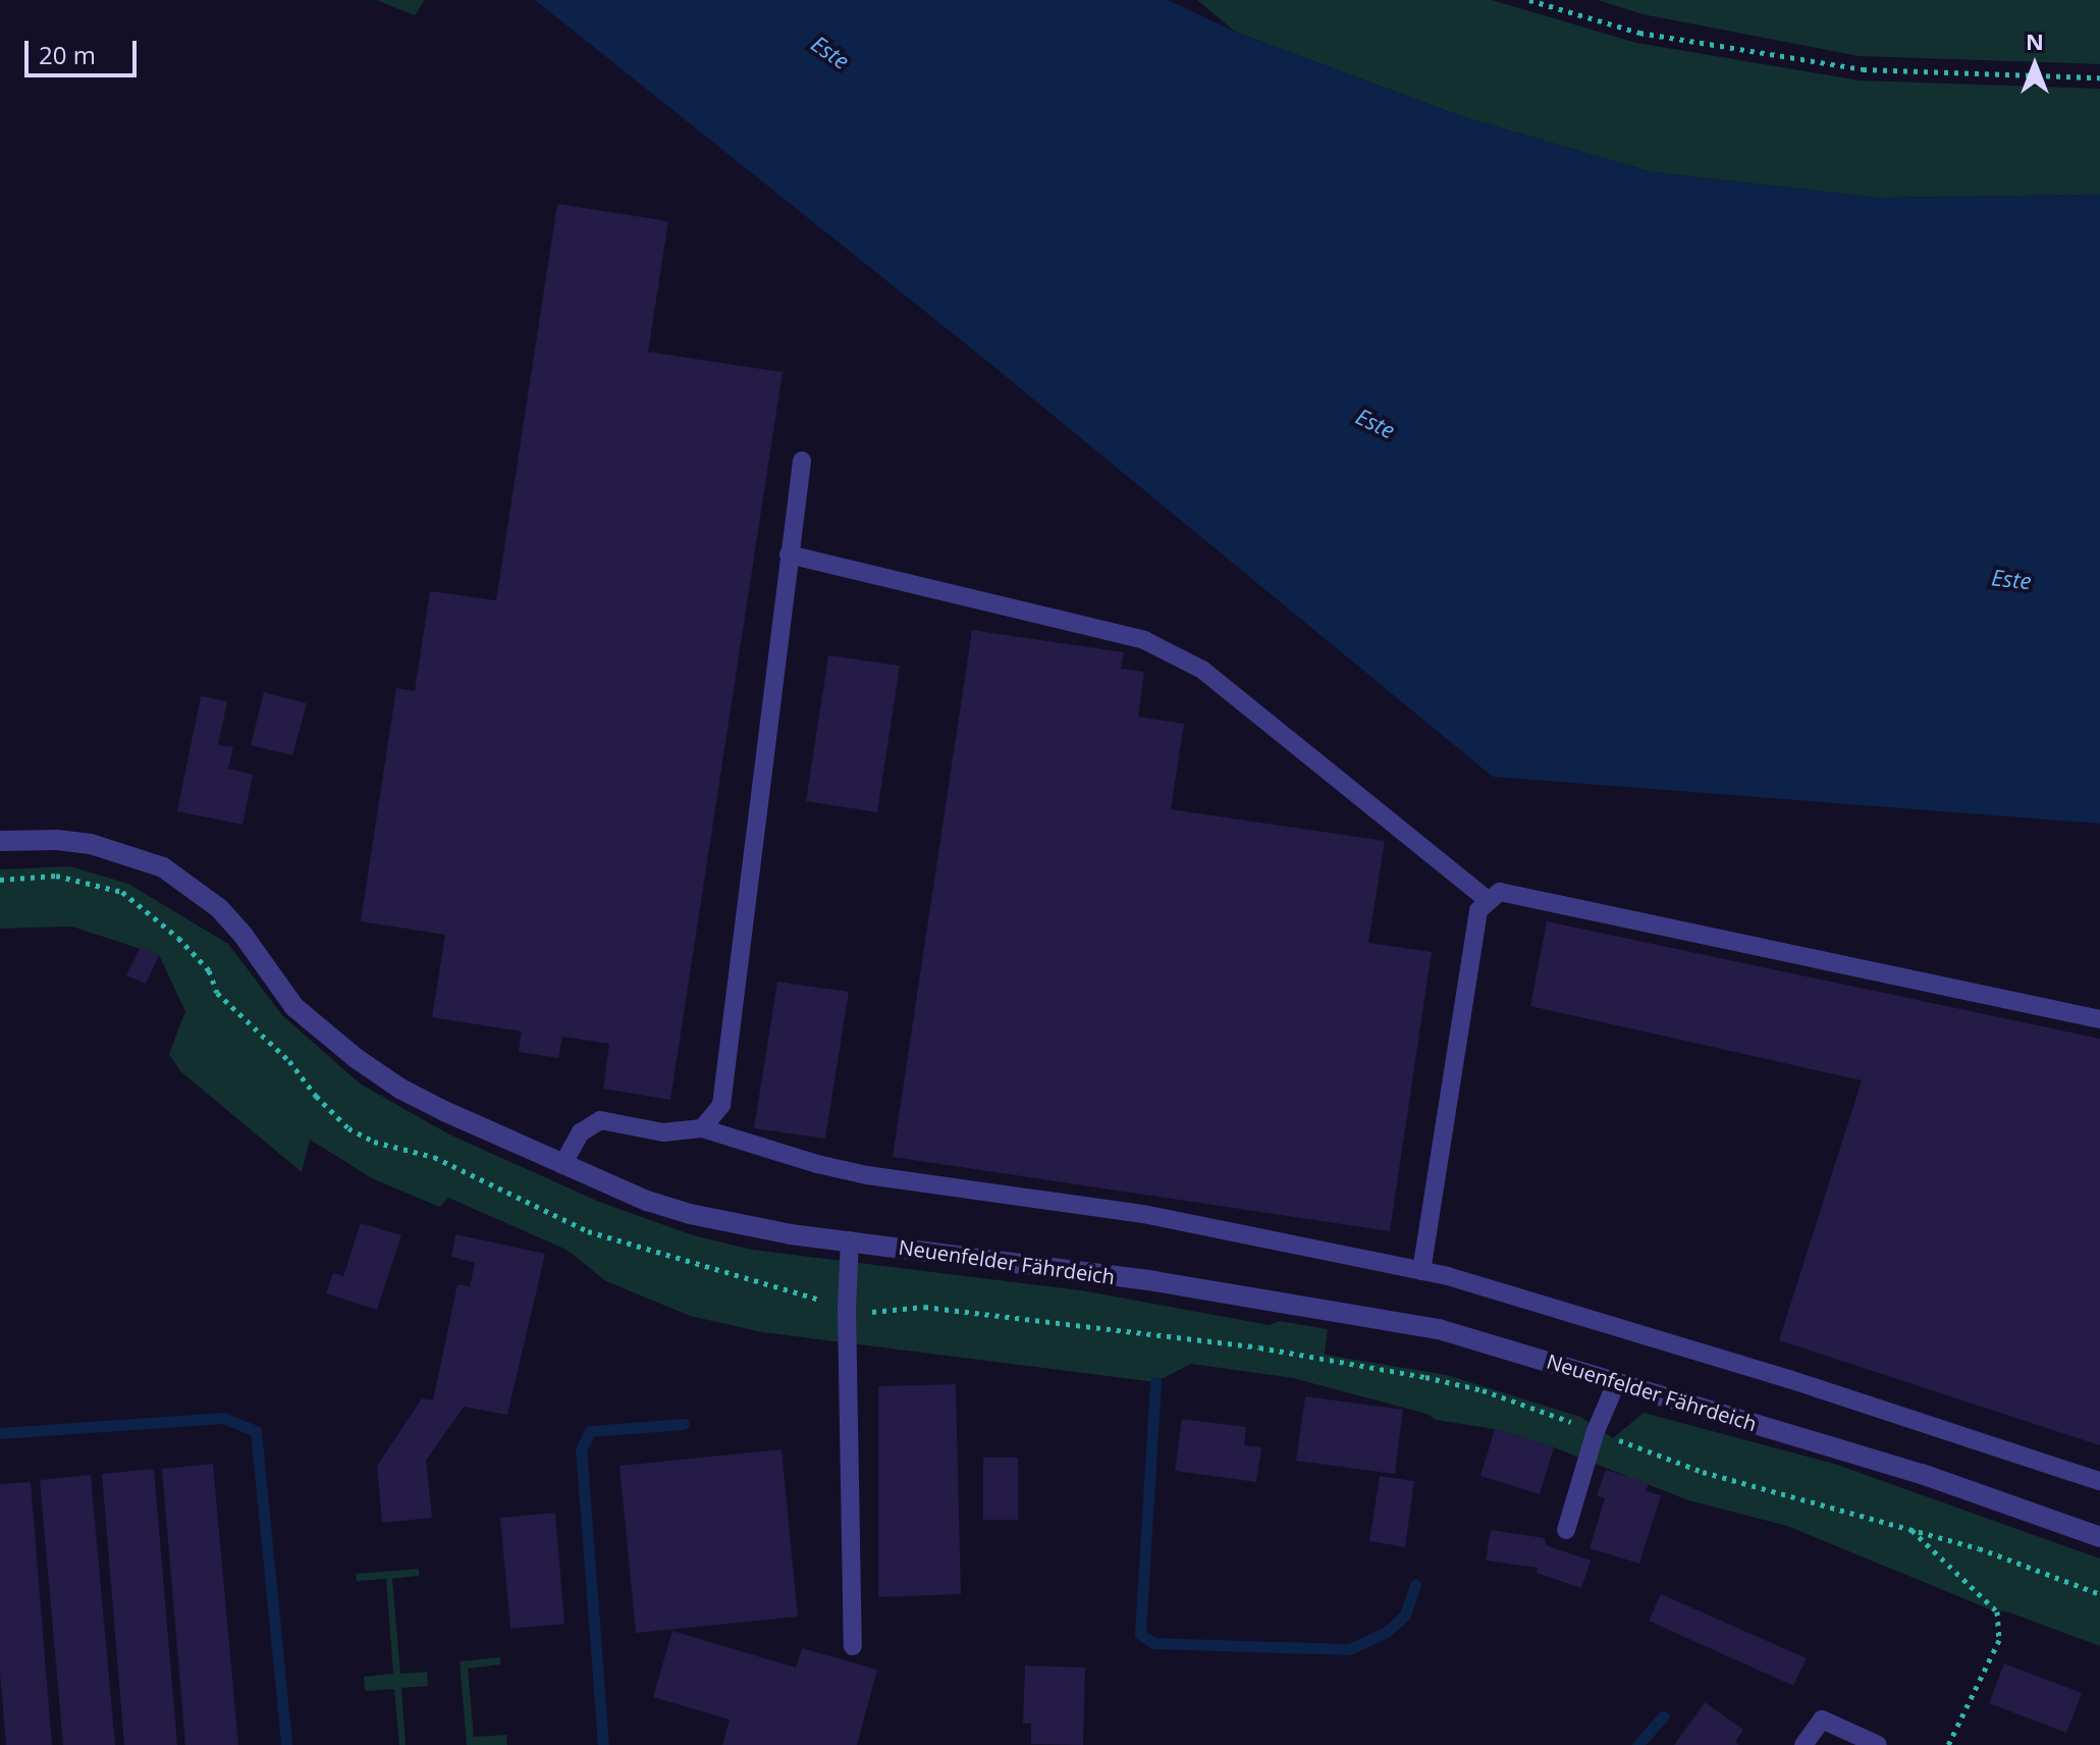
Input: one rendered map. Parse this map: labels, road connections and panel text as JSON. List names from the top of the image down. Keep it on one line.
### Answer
{"streets":{"street":["Neuenfelder Fährdeich"]},"water":["Este"],"scale_bar":"20 m","north":"top"}
